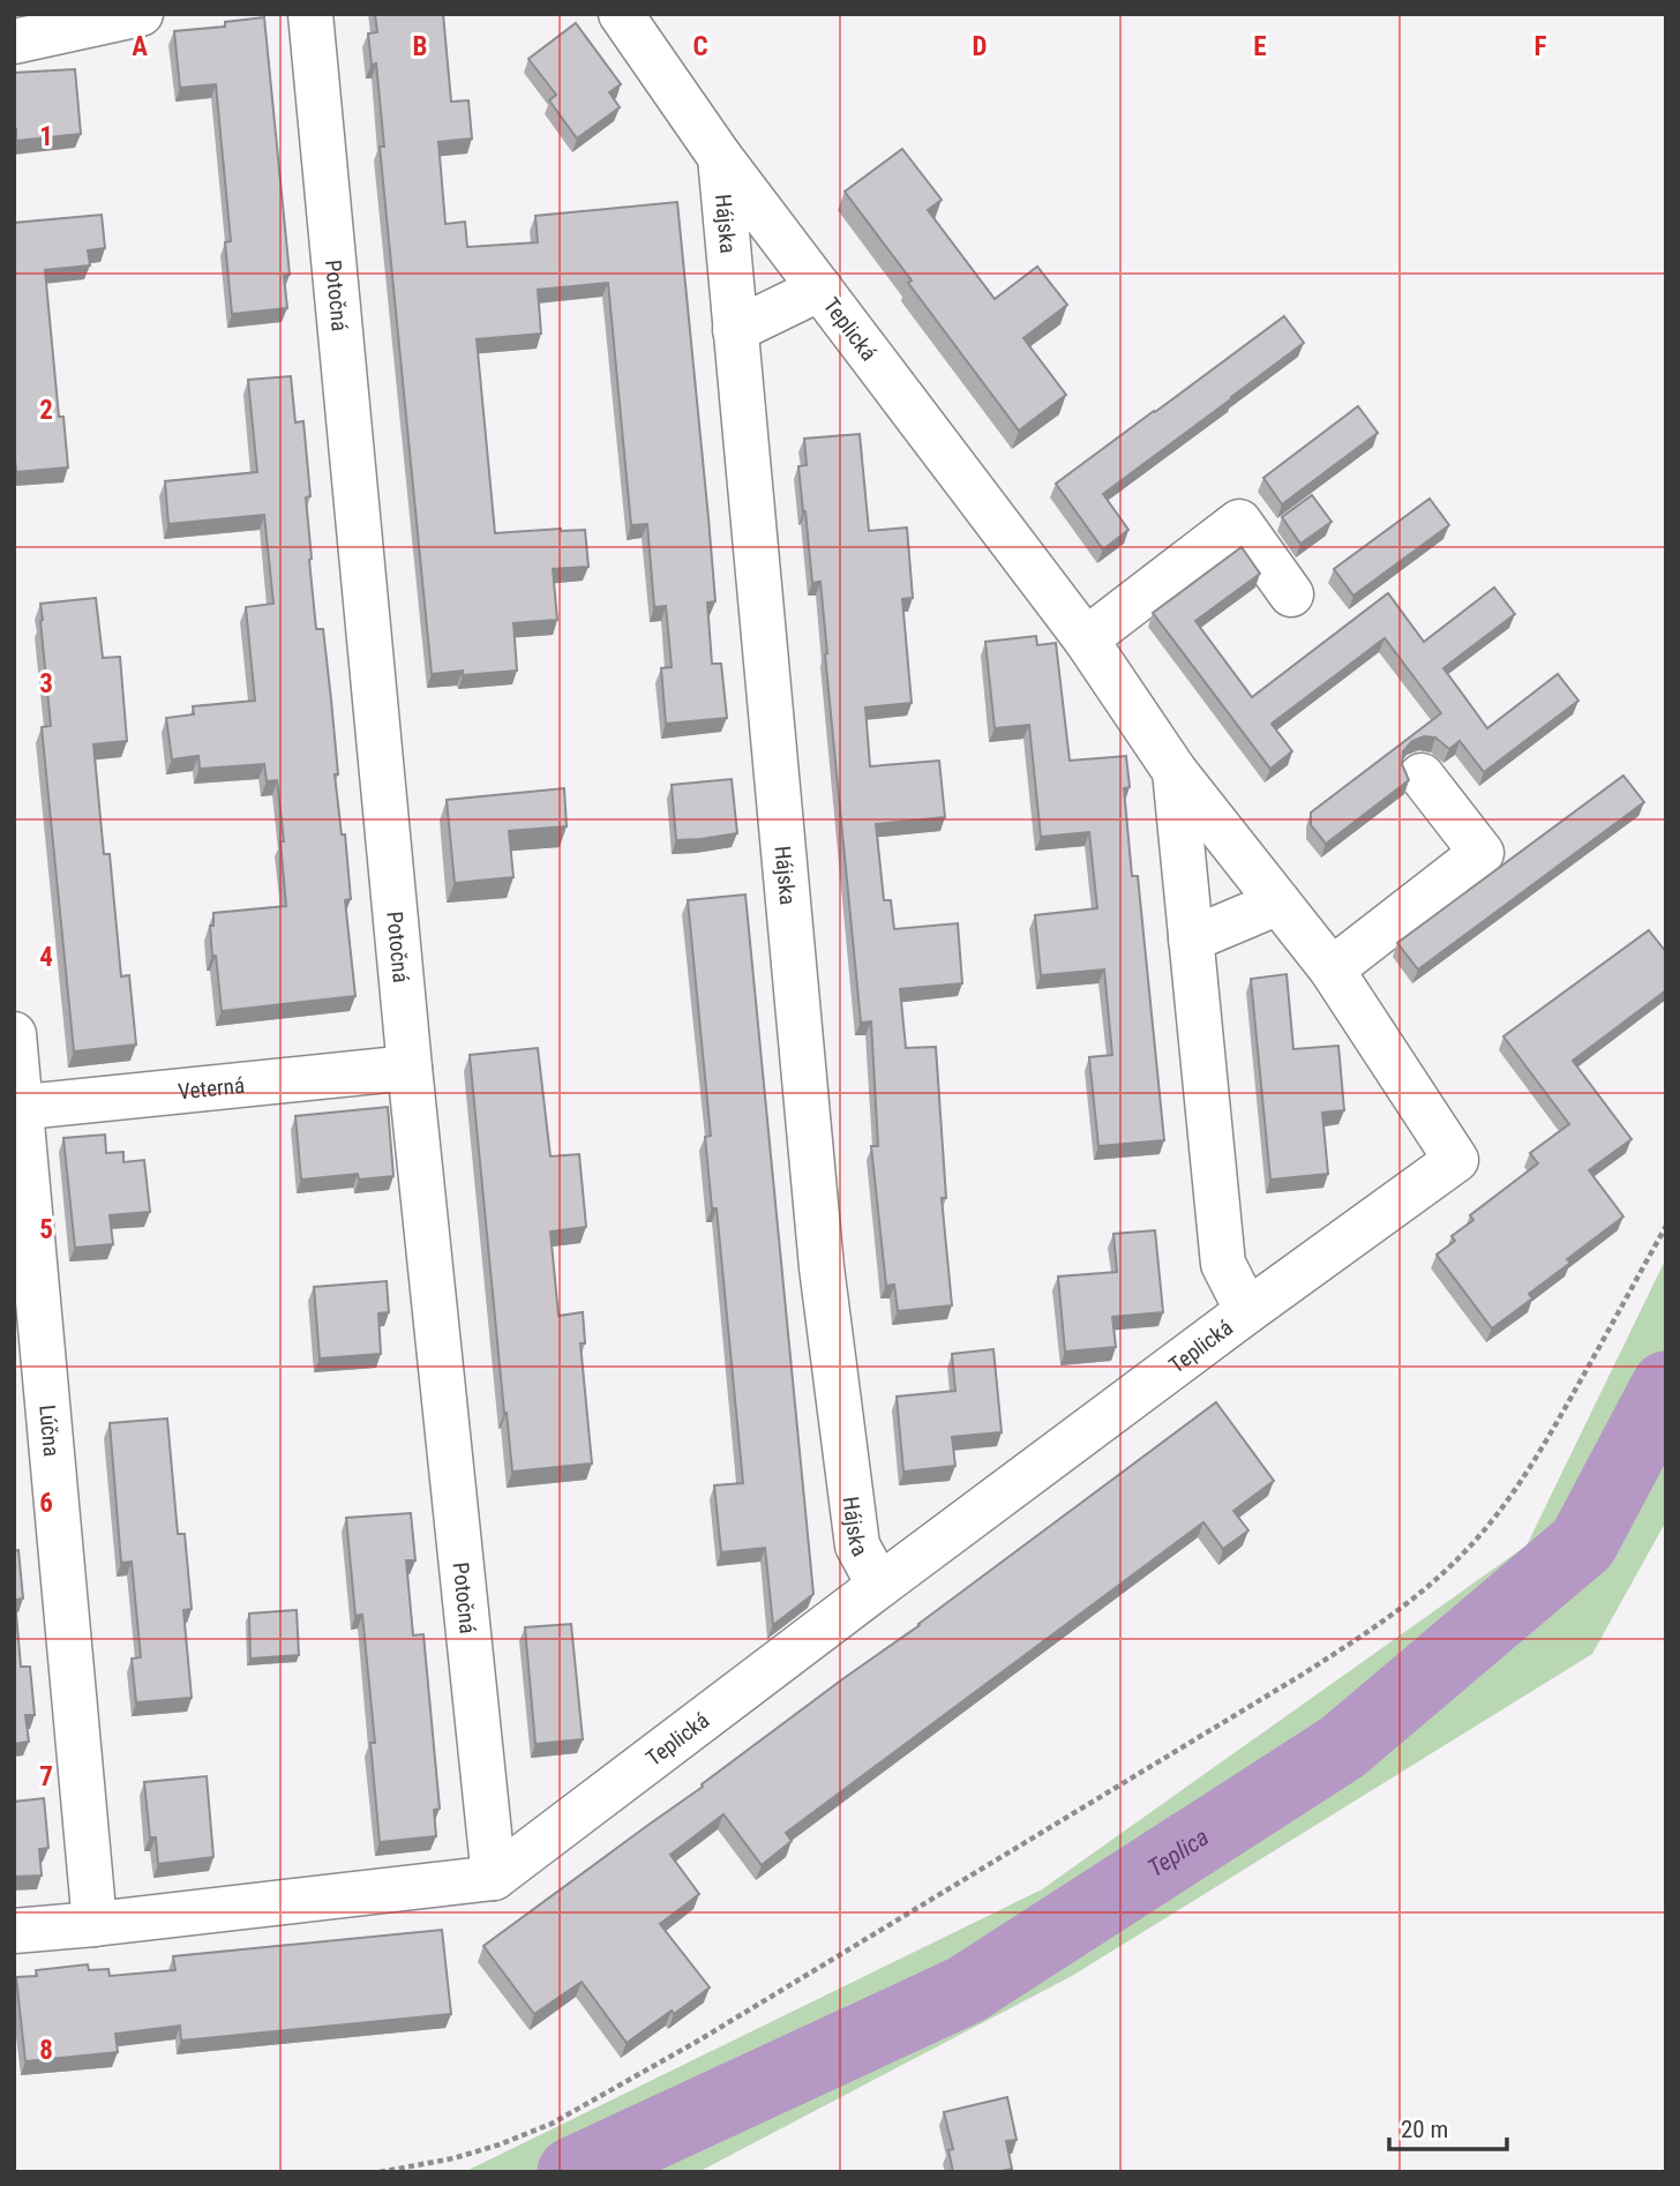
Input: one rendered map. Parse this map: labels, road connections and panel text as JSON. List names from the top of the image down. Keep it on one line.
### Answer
{"streets":{"street":["Hájska","Potočná","Teplická","Veterná","Lúčna"]},"crossings":[["Hájska","Teplická"],["Potočná","Teplická"],["Potočná","Veterná"],["Veterná","Lúčna"]],"water":["Teplica"],"scale_bar":"20 m","grid":{"columns":["A","B","C","D","E","F"],"rows":["1","2","3","4","5","6","7","8"]}}
